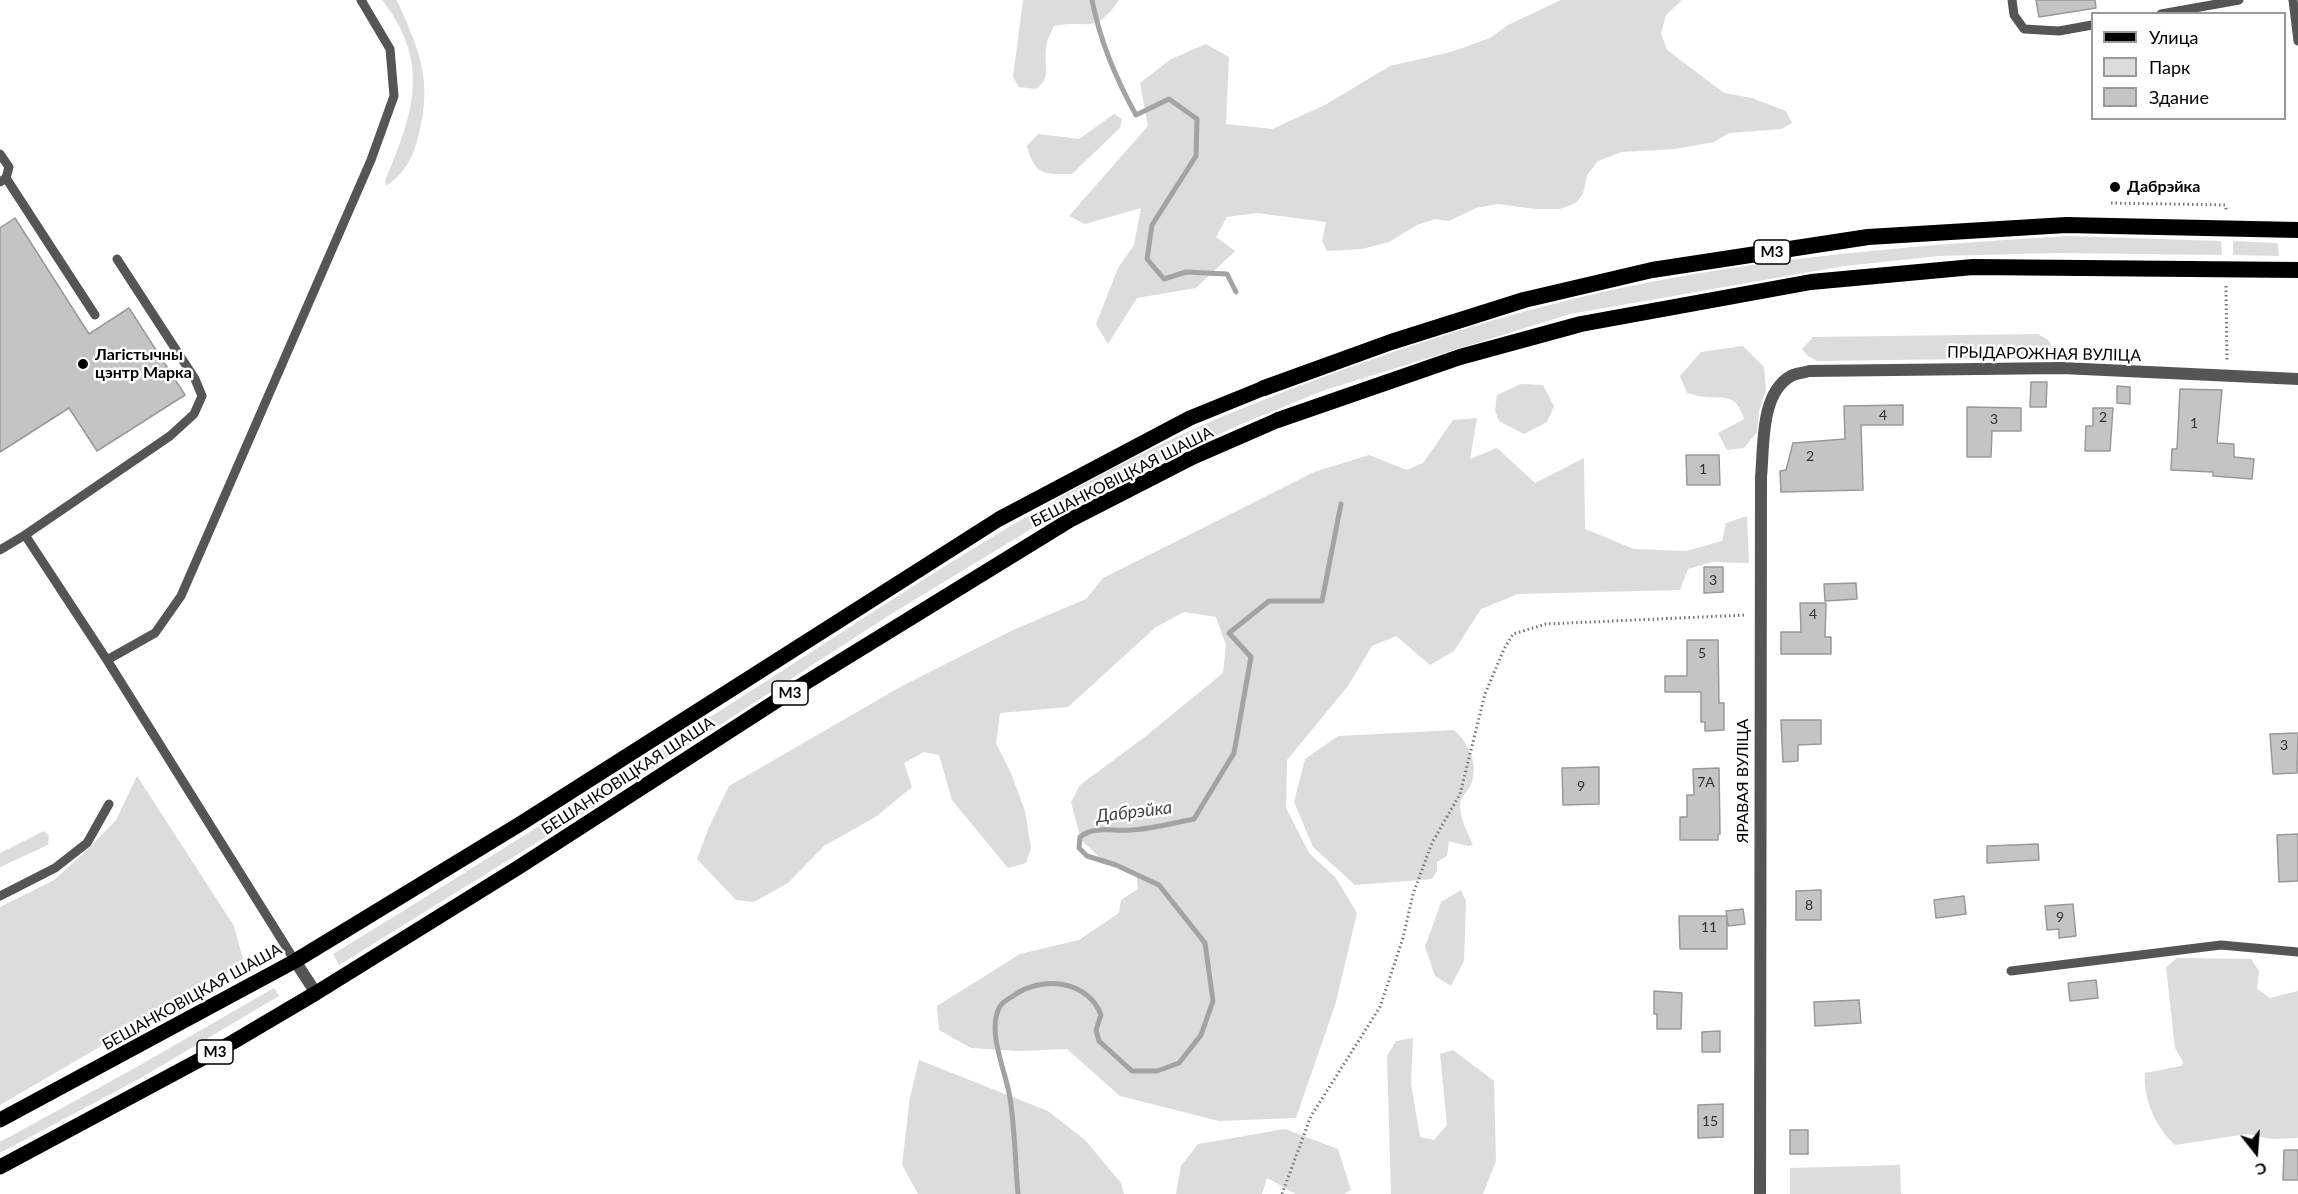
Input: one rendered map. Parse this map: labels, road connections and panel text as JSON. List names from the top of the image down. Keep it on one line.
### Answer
{"streets":{"highway":["М3"],"main road":["БЕШАНКОВІЦКАЯ ШАША"],"street":["ПРЫДАРОЖНАЯ ВУЛІЦА","ЯРАВАЯ ВУЛІЦА"]},"crossings":[["М3","БЕШАНКОВІЦКАЯ ШАША"],["ПРЫДАРОЖНАЯ ВУЛІЦА","ЯРАВАЯ ВУЛІЦА"]],"water":["Дабрэйка"],"places":["Дабрэйка","Лагістычны цэнтр Марка"],"house_numbers":["4","2","3","1","2","1","3","4","5","3","7А","9","8","9","11","15"],"legend":["Улица","Парк","Здание"],"north":"bottom"}
